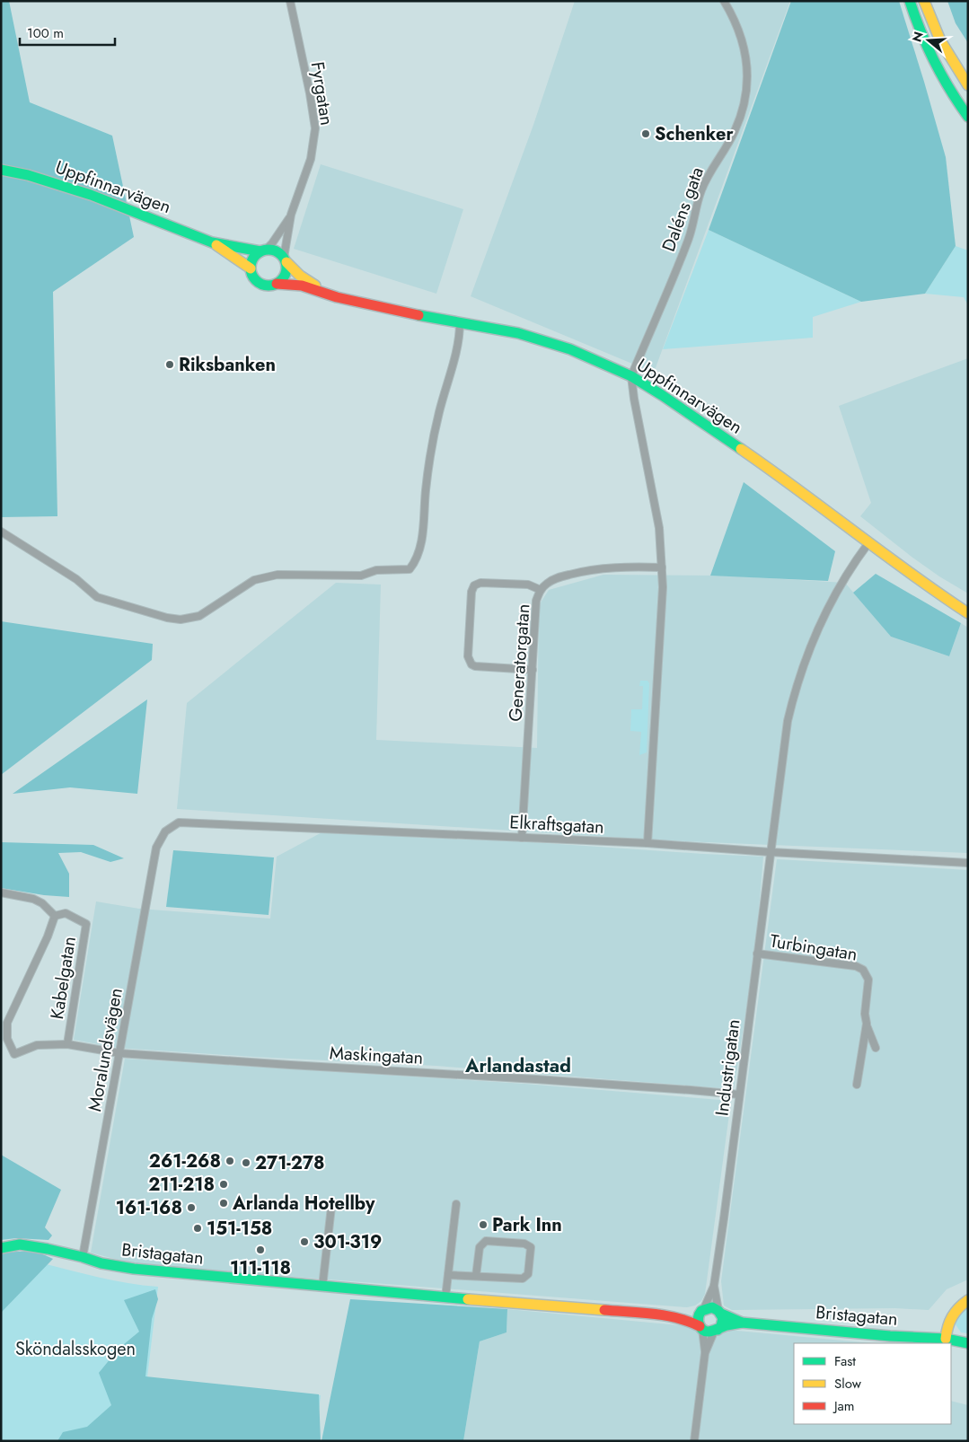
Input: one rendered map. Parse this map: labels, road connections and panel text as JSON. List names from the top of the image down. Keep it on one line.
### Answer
{"streets":{"main road":["Uppfinnarvägen","Bristagatan"],"street":["Fyrgatan","Daléns gata","Generatorgatan","Elkraftsgatan","Turbingatan","Kabelgatan","Moralundsvägen","Maskingatan","Industrigatan"]},"crossings":[["Fyrgatan","Uppfinnarvägen"],["Uppfinnarvägen","Daléns gata"],["Uppfinnarvägen","Industrigatan"],["Generatorgatan","Elkraftsgatan"],["Elkraftsgatan","Moralundsvägen"],["Elkraftsgatan","Industrigatan"],["Turbingatan","Industrigatan"],["Kabelgatan","Maskingatan"],["Moralundsvägen","Maskingatan"],["Moralundsvägen","Bristagatan"],["Maskingatan","Industrigatan"],["Industrigatan","Bristagatan"]],"districts":["Arlandastad"],"parks":["Sköndalsskogen"],"places":["Schenker","Riksbanken","261-268","271-278","211-218","Arlanda Hotellby","161-168","Park Inn","151-158","301-319","111-118"],"legend":["Fast","Slow","Jam"],"scale_bar":"100 m","north":"left"}
